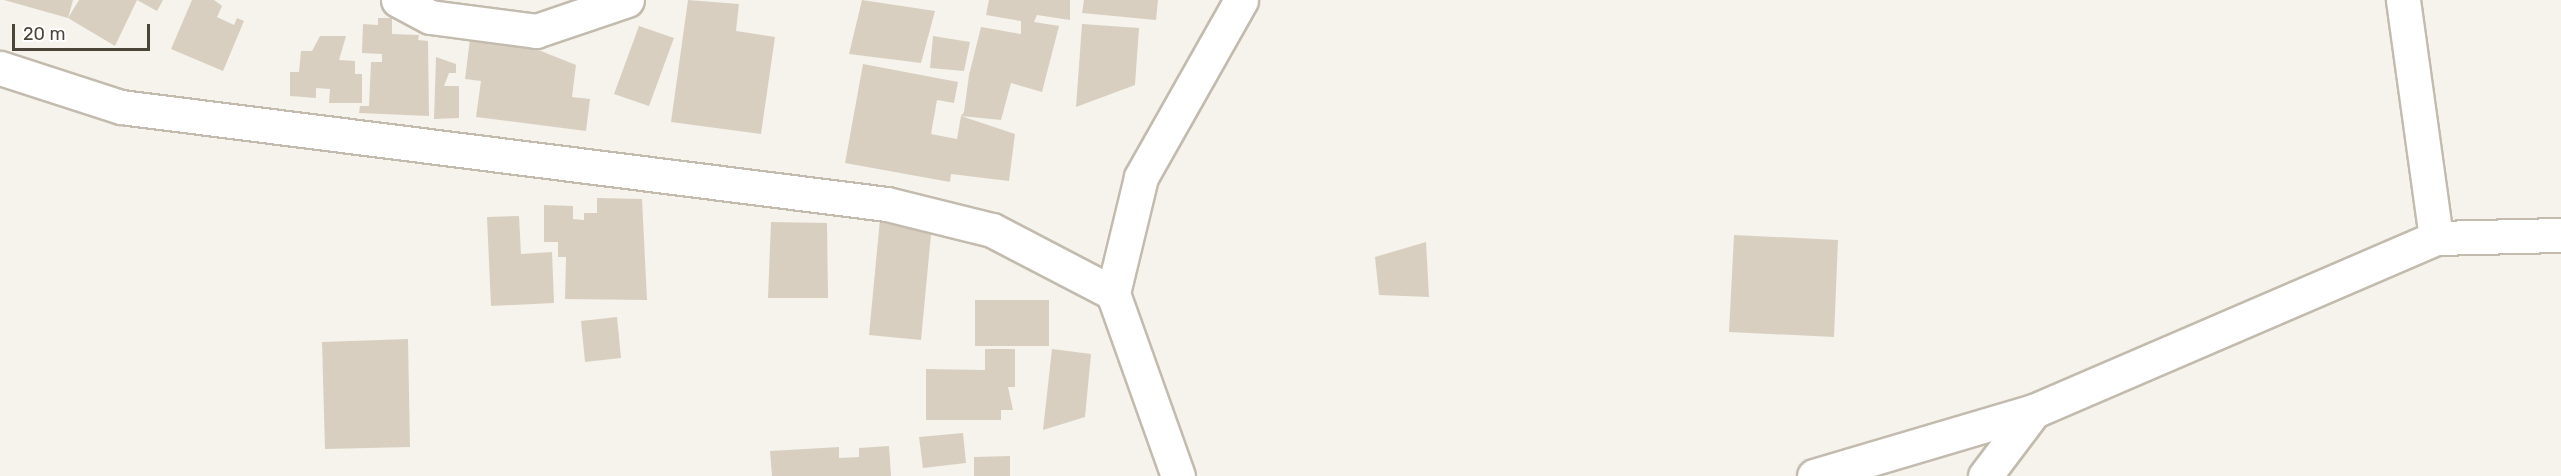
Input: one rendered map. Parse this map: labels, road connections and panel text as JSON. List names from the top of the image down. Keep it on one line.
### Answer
{"scale_bar":"20 m"}
